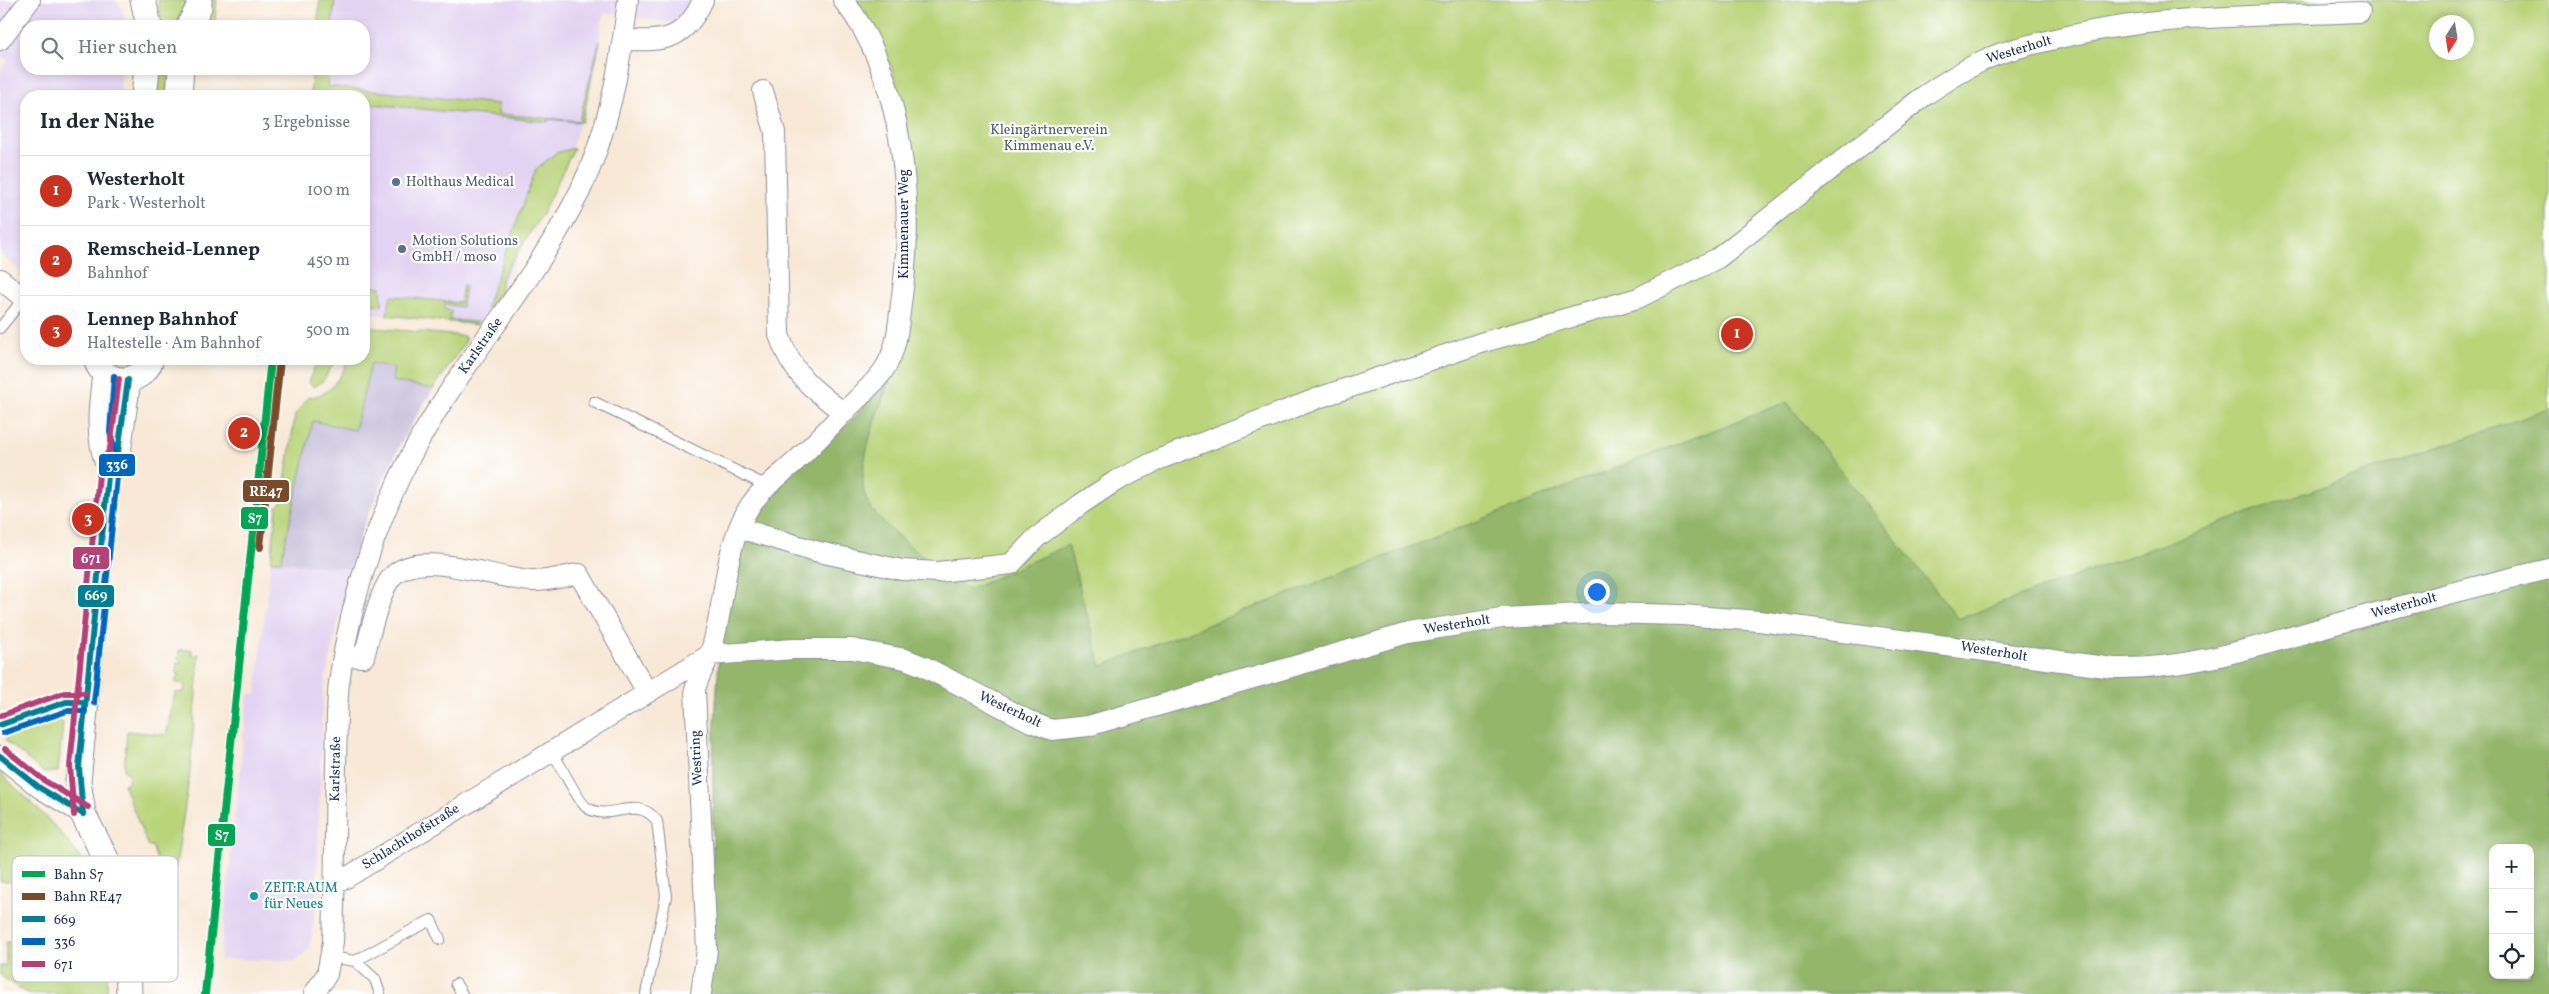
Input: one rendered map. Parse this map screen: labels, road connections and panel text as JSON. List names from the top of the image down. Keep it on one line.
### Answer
{"streets":{"street":["Westerholt","Kimmenauer Weg","Karlstraße","Westring","Schlachthofstraße"]},"crossings":[["Westerholt","Kimmenauer Weg"],["Westerholt","Westring"],["Westerholt","Schlachthofstraße"],["Kimmenauer Weg","Westring"],["Karlstraße","Schlachthofstraße"],["Westring","Schlachthofstraße"]],"parks":["Kleingärtnerverein Kimmenau e.V."],"places":["Holthaus Medical","Motion Solutions GmbH / moso","ZEIT:RAUM für Neues"],"lines":["rail line S7","rail line RE47","transit line 336","transit line 671","transit line 669"],"legend":["Bahn S7","Bahn RE47","669","336","671"],"north":"bottom","page":{"search":"Hier suchen","heading":["In der Nähe","3 Ergebnisse"],"list":[{"mark":"1","name":"Westerholt","note":"Park · Westerholt","value":"100 m"},{"mark":"2","name":"Remscheid-Lennep","note":"Bahnhof","value":"450 m"},{"mark":"3","name":"Lennep Bahnhof","note":"Haltestelle · Am Bahnhof","value":"500 m"}],"pins":["1","2","3"],"map_buttons":["+","−"]}}
